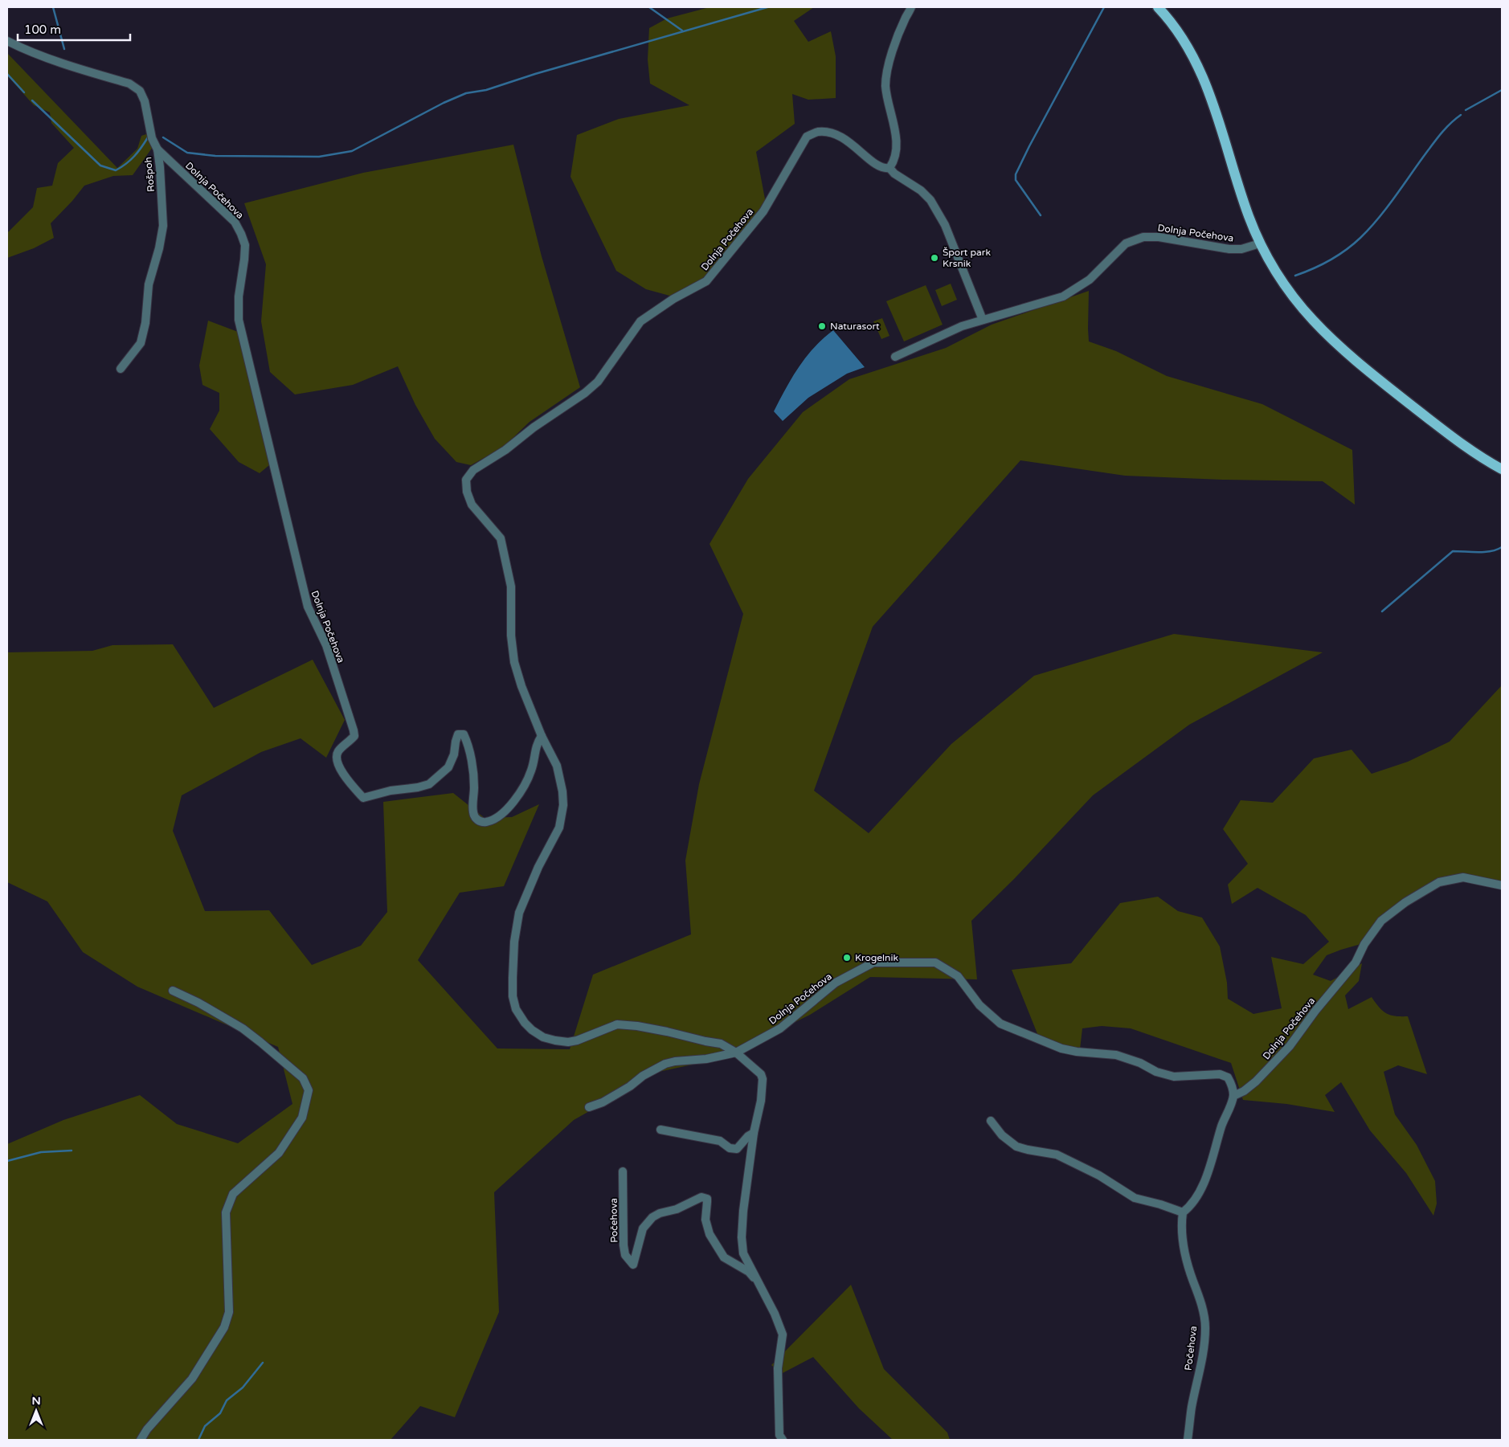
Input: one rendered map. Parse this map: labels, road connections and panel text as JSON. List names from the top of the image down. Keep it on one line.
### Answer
{"streets":{"street":["Rošpoh","Dolnja Počehova","Počehova"]},"crossings":[["Rošpoh","Dolnja Počehova"],["Dolnja Počehova","Počehova"]],"places":["Šport park Krsnik","Naturasort","Krogelnik"],"scale_bar":"100 m","north":"top"}
